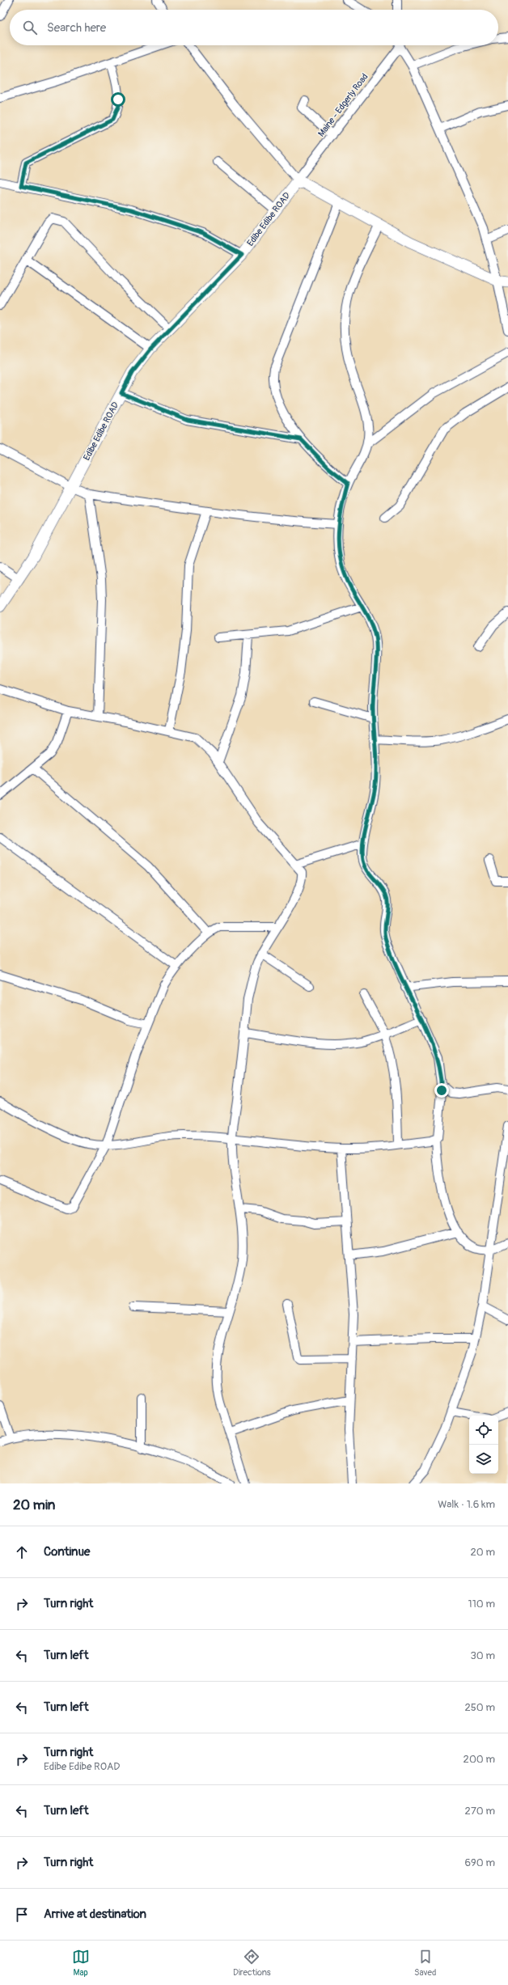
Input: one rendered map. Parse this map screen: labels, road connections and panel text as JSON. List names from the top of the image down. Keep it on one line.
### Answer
{"streets":{"main road":["Edibe Edibe ROAD"],"street":["Maine - Edgerly Road"]},"crossings":[["Maine - Edgerly Road","Edibe Edibe ROAD"]],"page":{"search":"Search here","heading":["20 min","Walk · 1.6 km"],"list":[["Continue","20 m"],["Turn right","110 m"],["Turn left","30 m"],["Turn left","250 m"],["Turn right","Edibe Edibe ROAD","200 m"],["Turn left","270 m"],["Turn right","690 m"],"Arrive at destination"],"nav":["Map","Directions","Saved"]}}
